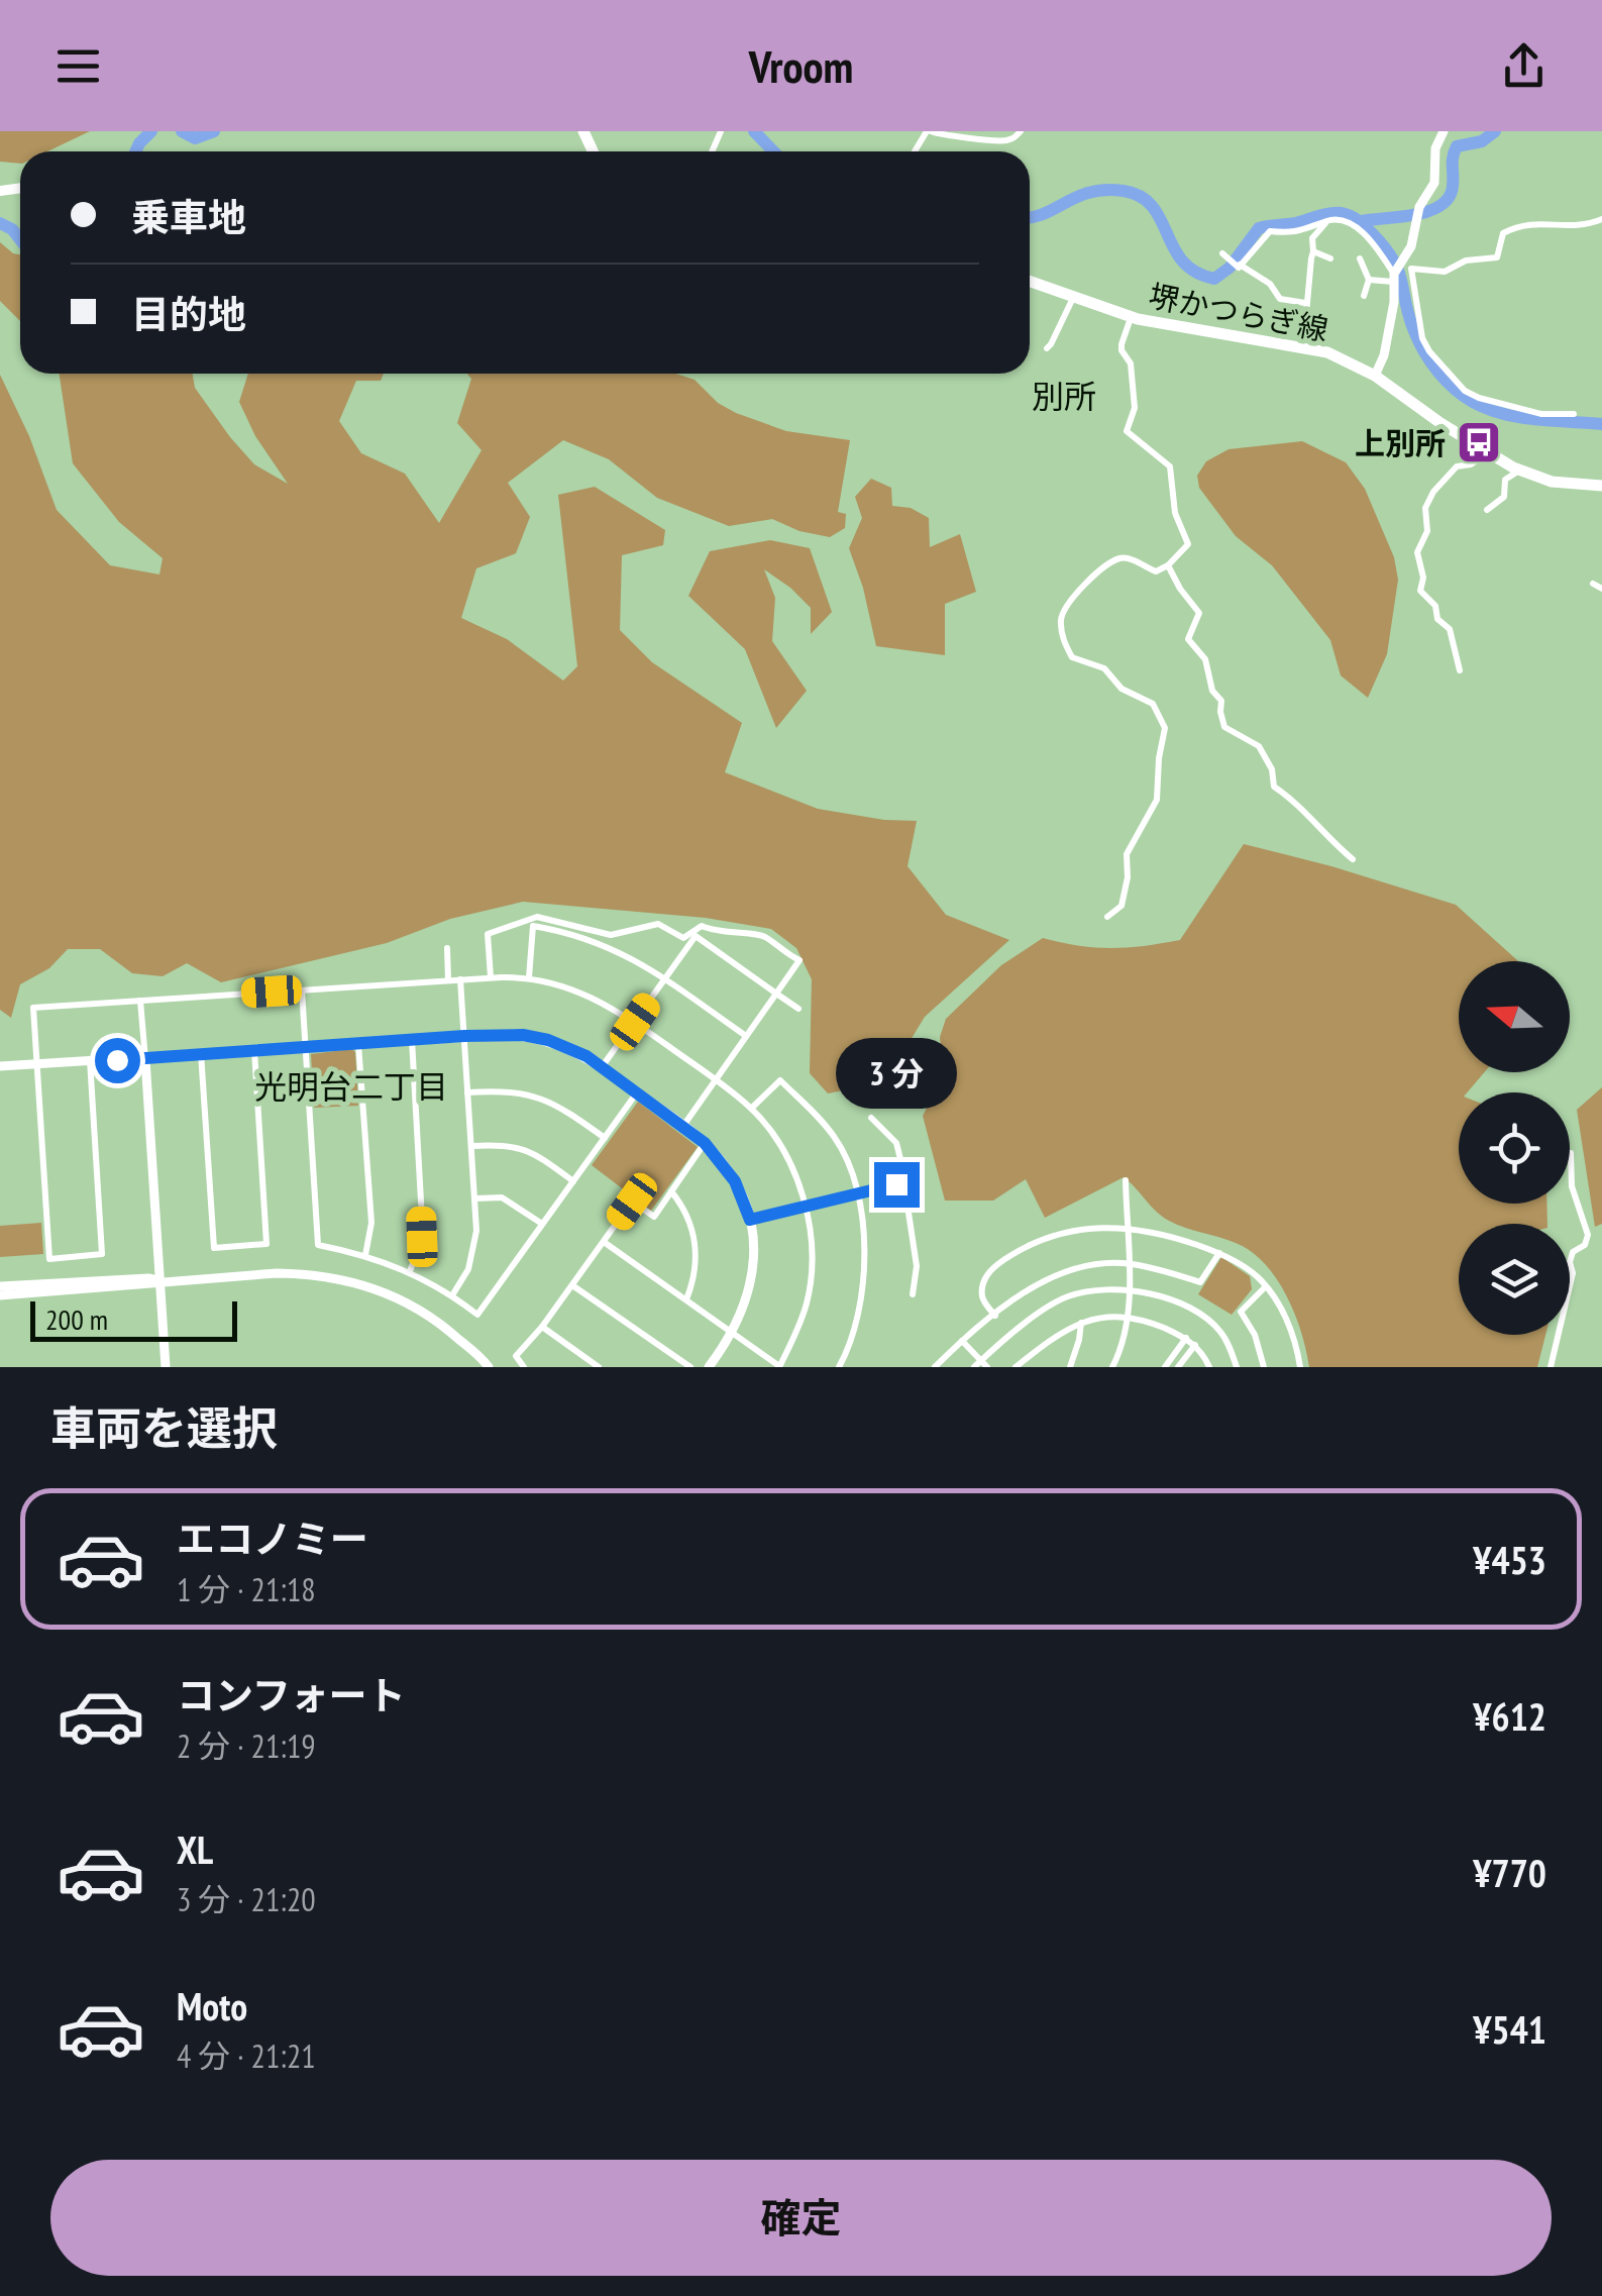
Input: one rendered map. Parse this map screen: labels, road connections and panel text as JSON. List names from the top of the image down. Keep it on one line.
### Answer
{"streets":{"main road":["堺かつらぎ線"]},"districts":["別所","光明台二丁目"],"places":{"bus stop":["上別所"]},"scale_bar":"200 m","north":"left","page":{"header":"Vroom","banner":["乗車地","目的地"],"bubble":"3 分","scale":"200 m","heading":"車両を選択","list":[{"name":"エコノミー","note":"1 分 · 21:18","value":"¥453"},{"name":"コンフォート","note":"2 分 · 21:19","value":"¥612"},{"name":"XL","note":"3 分 · 21:20","value":"¥770"},{"name":"Moto","note":"4 分 · 21:21","value":"¥541"}],"buttons":"確定"}}
